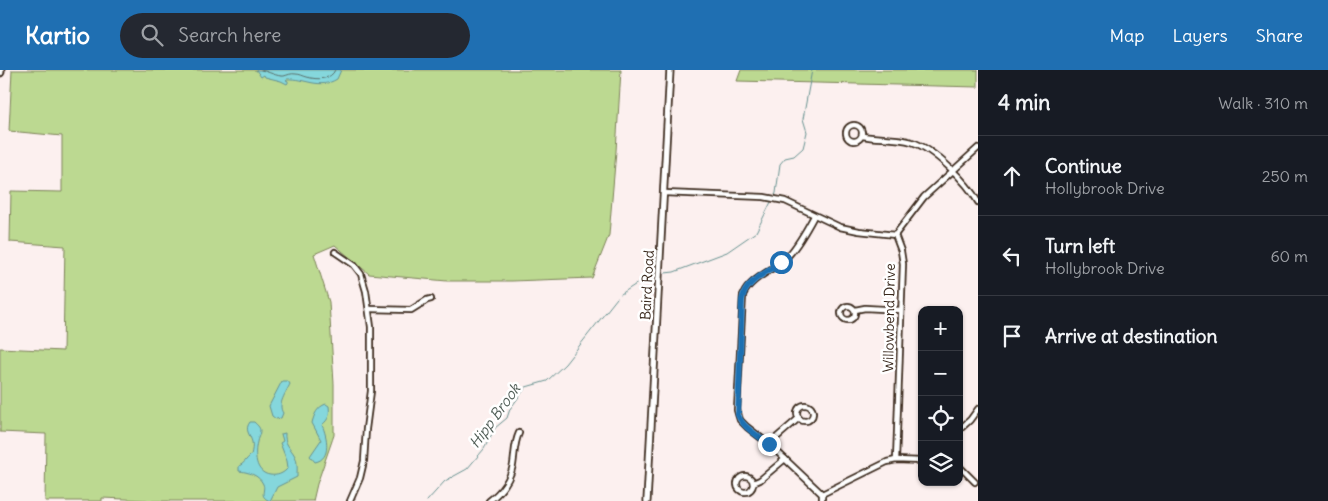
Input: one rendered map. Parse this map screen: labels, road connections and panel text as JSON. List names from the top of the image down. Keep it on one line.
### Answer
{"streets":{"street":["Baird Road","Willowbend Drive"]},"water":["Hipp Brook"],"page":{"header":"Kartio","search":"Search here","nav":["Map","Layers","Share"],"heading":["4 min","Walk · 310 m"],"list":[["Continue","Hollybrook Drive","250 m"],["Turn left","Hollybrook Drive","60 m"],"Arrive at destination"],"map_buttons":["+","−"]}}
